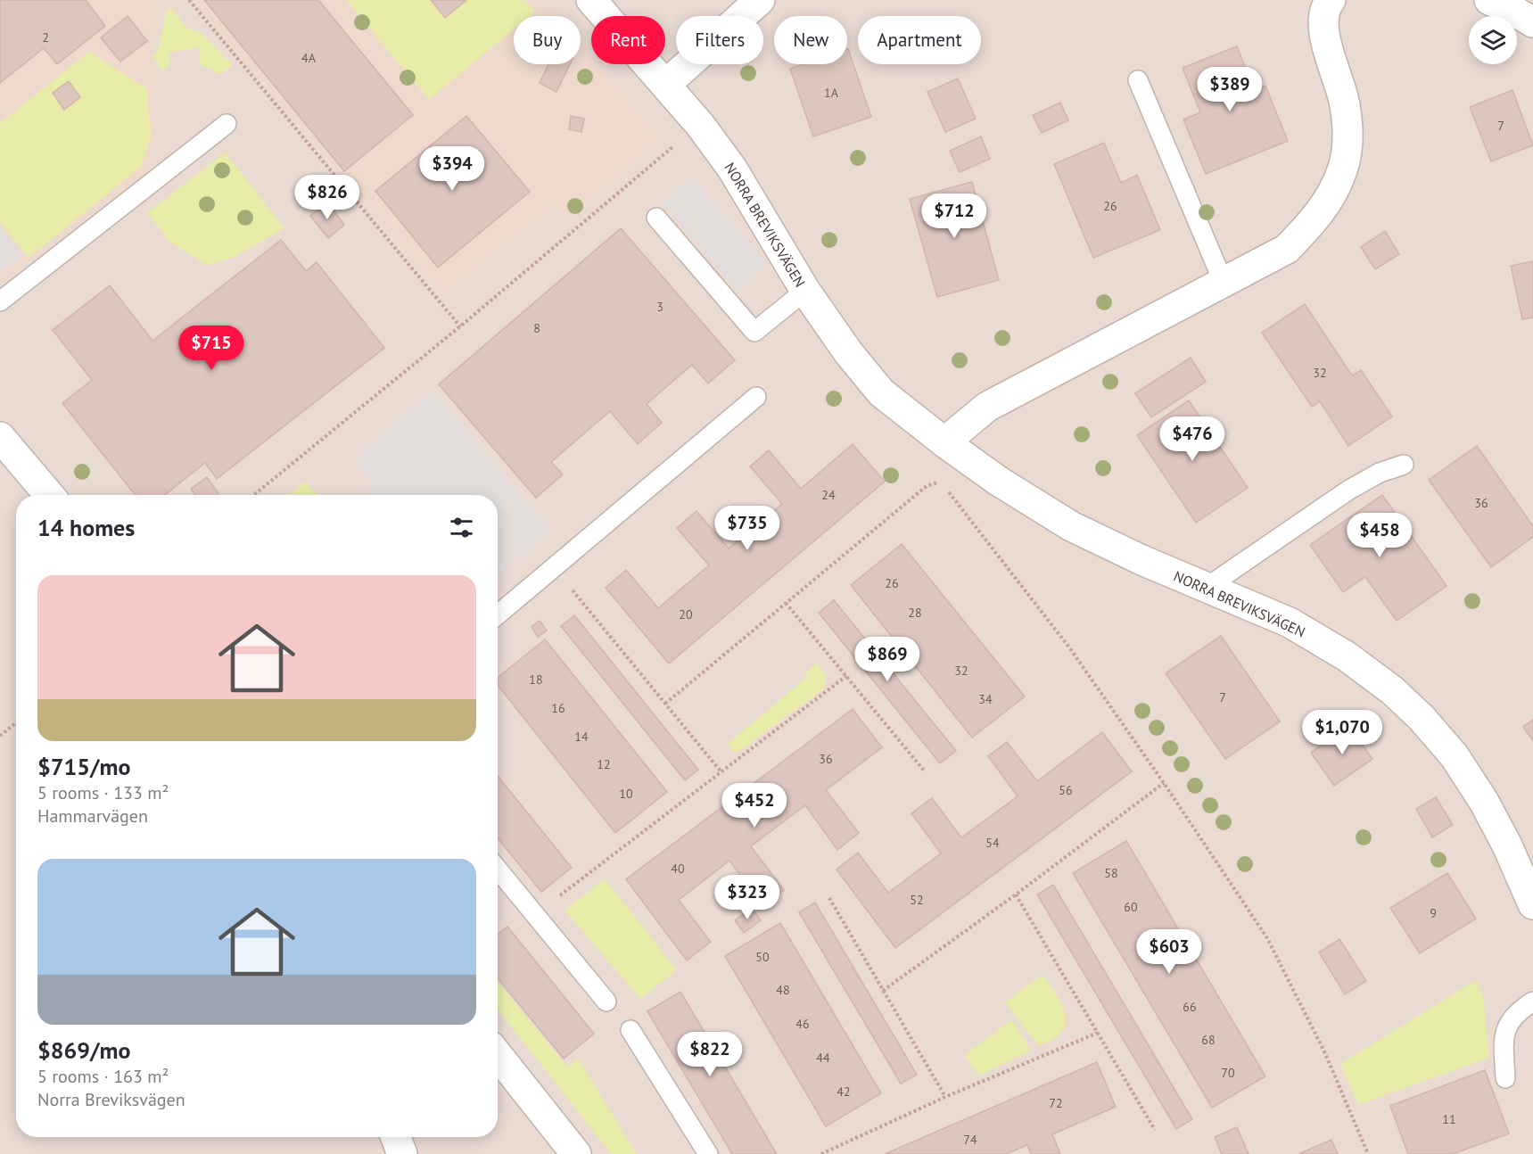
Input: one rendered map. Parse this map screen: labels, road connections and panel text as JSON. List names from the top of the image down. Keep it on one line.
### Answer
{"streets":{"street":["NORRA BREVIKSVÄGEN"]},"house_numbers":["2","4A","1A","7","26","3","8","32","24","36","26","28","20","32","18","7","34","16","14","36","12","56","10","54","40","58","52","60","9","50","48","66","46","68","44","70","42","72","11","74"],"page":{"chip":["Buy","Rent","Filters","New","Apartment"],"price":["$389","$394","$826","$712","$715","$476","$735","$458","$869","$1,070","$452","$323","$603","$822"],"heading":"14 homes","list":[{"name":"$715/mo","note":"5 rooms · 133 m² · Hammarvägen"},{"name":"$869/mo","note":"5 rooms · 163 m² · Norra Breviksvägen"}]}}
